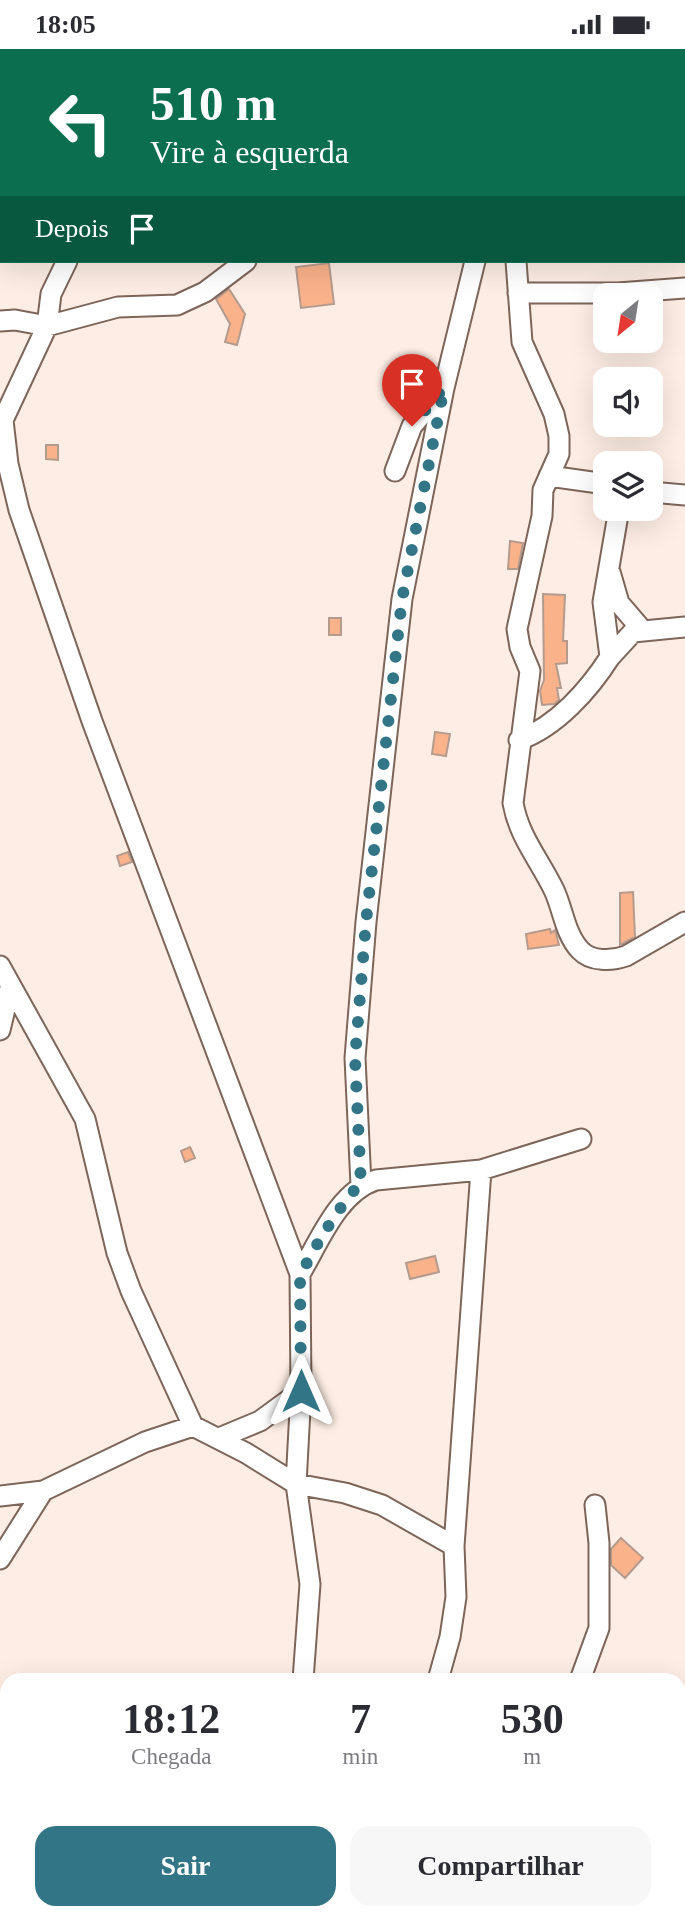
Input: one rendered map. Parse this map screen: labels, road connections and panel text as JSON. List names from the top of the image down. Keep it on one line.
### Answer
{"north":"bottom left","page":{"status":"18:05","turn":["510 m","Vire à esquerda"],"then":"Depois","eta":["18:12","Chegada","7","min","530","m"],"buttons":["Sair","Compartilhar"]}}
